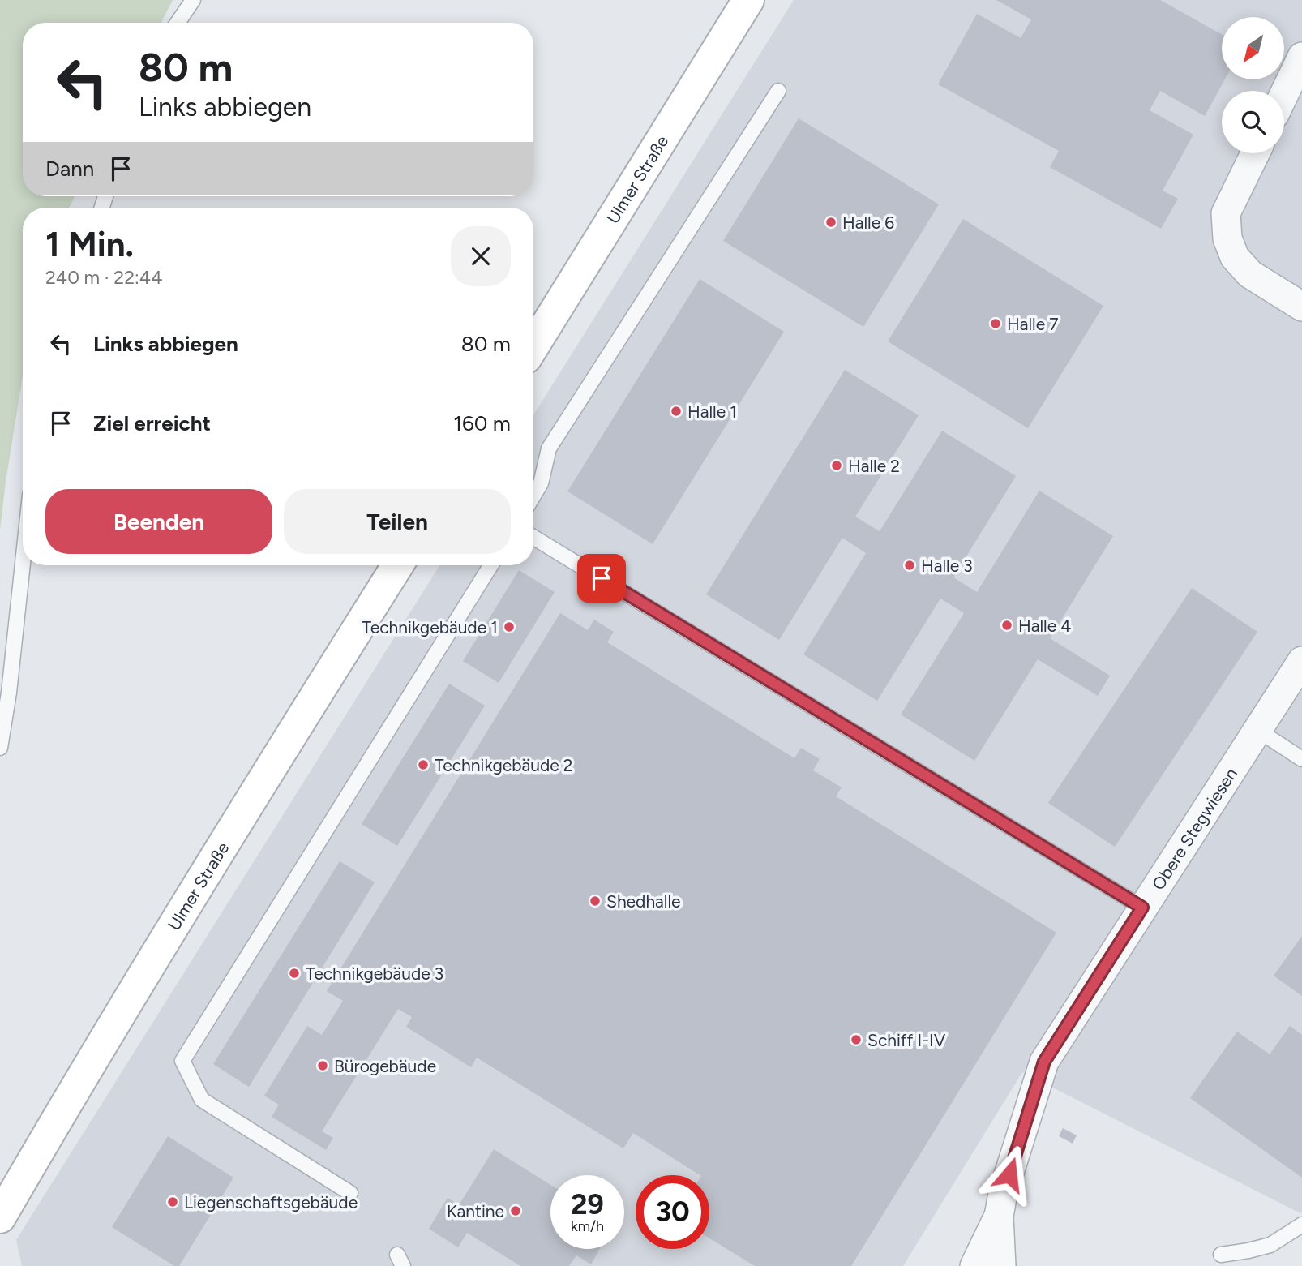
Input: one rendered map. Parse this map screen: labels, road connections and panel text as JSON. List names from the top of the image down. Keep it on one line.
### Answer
{"streets":{"main road":["Ulmer Straße"],"street":["Obere Stegwiesen"]},"places":["Halle 6","Halle 7","Halle 1","Halle 2","Halle 3","Halle 4","Technikgebäude 1","Technikgebäude 2","Shedhalle","Technikgebäude 3","Schiff I-IV","Bürogebäude","Liegenschaftsgebäude","Kantine"],"north":"bottom left","page":{"turn":["80 m","Links abbiegen"],"then":"Dann","heading":["1 Min.","240 m · 22:44"],"list":[{"name":"Links abbiegen","value":"80 m"},{"name":"Ziel erreicht","value":"160 m"}],"buttons":["Beenden","Teilen"],"speed":"29 km/h","limit":"30"}}
